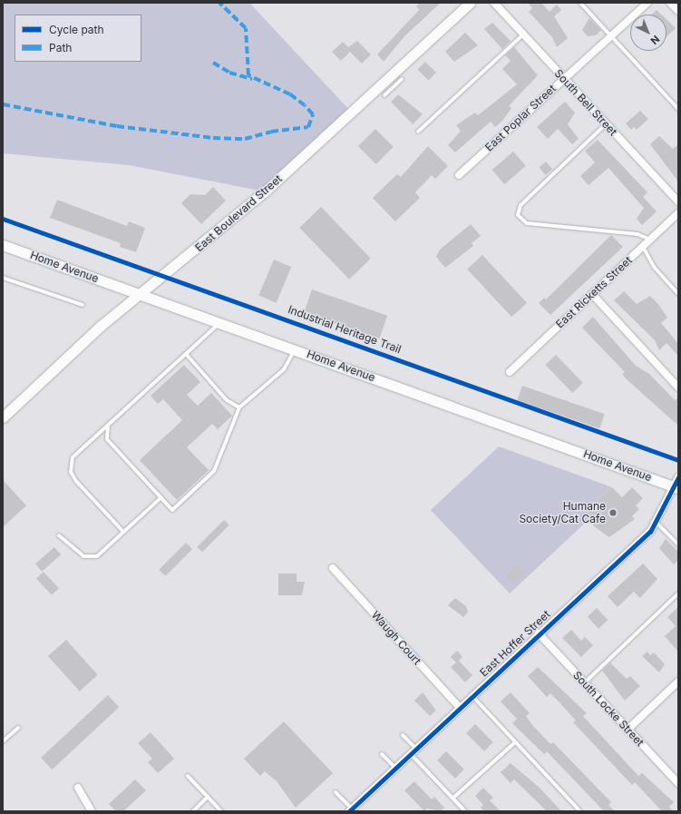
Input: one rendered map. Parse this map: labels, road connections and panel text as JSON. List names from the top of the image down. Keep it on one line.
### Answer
{"streets":{"main road":["East Boulevard Street","Home Avenue"],"street":["South Bell Street","East Poplar Street","East Ricketts Street","Waugh Court","East Hoffer Street","South Locke Street"],"cycle path":["Industrial Heritage Trail"]},"crossings":[["South Bell Street","East Poplar Street"],["East Boulevard Street","Home Avenue"],["Home Avenue","East Hoffer Street"],["Waugh Court","East Hoffer Street"],["East Hoffer Street","South Locke Street"]],"places":["Humane Society/Cat Cafe"],"legend":["Cycle path","Path"],"north":"bottom right"}
